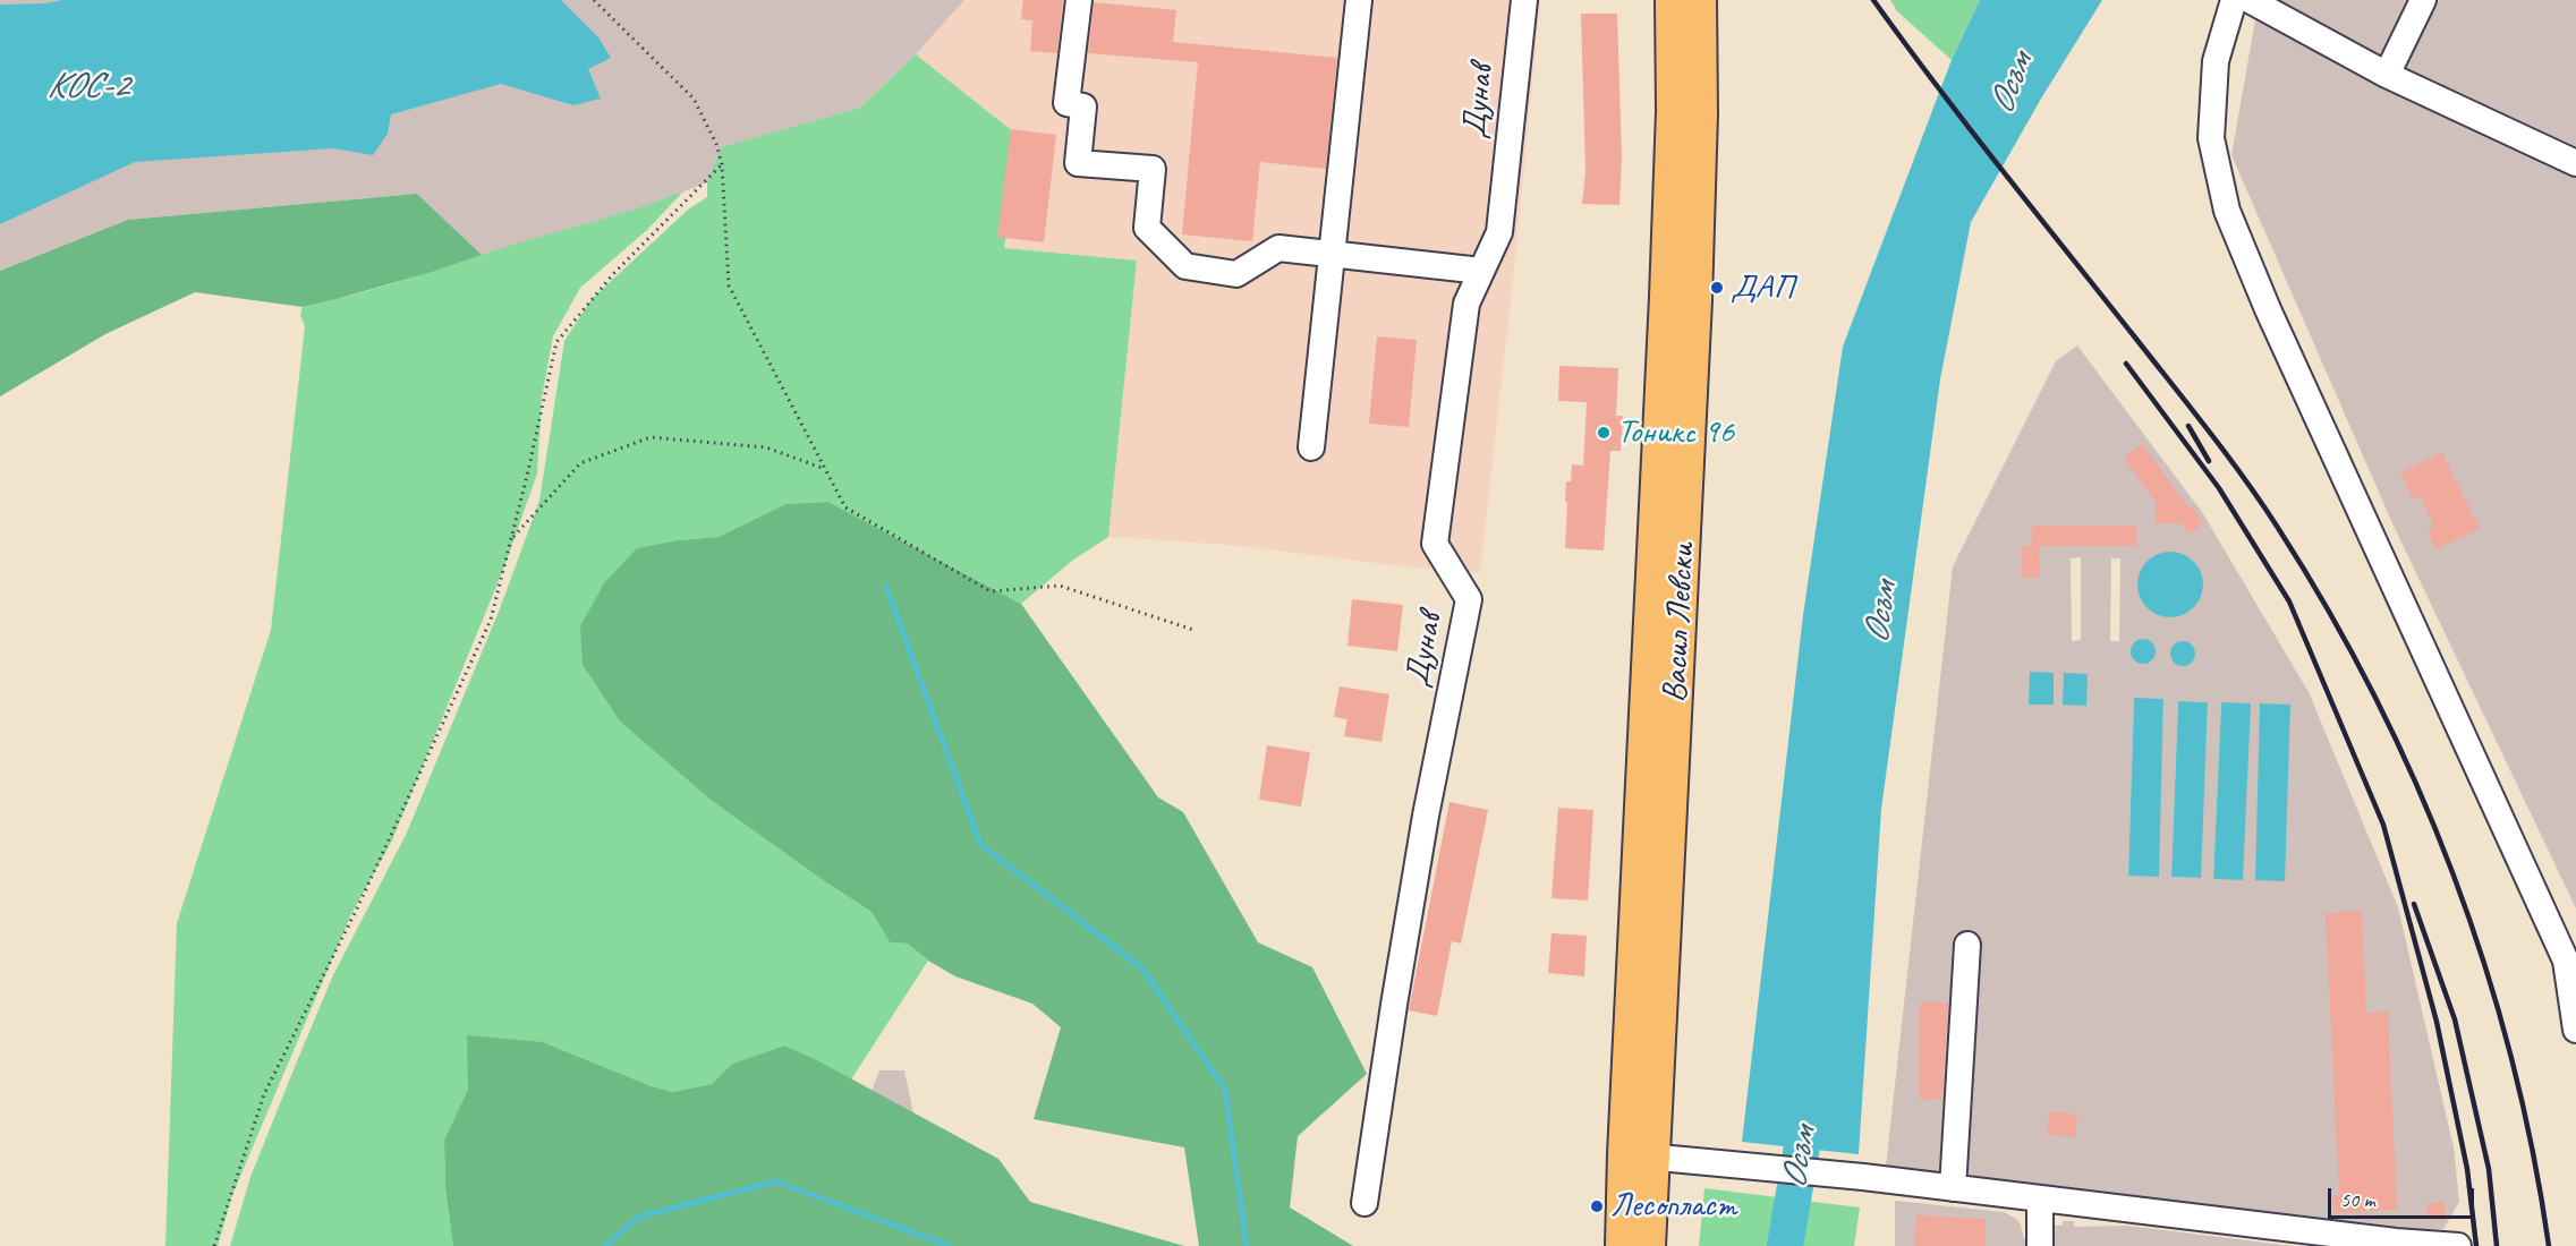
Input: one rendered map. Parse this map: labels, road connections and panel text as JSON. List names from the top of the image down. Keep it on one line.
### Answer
{"streets":{"main road":["Васил Левски"],"street":["Дунав"]},"water":["Осъм","КОС-2"],"places":["ДАП","Тоникс 96","Лесопласт"],"scale_bar":"50 m"}
